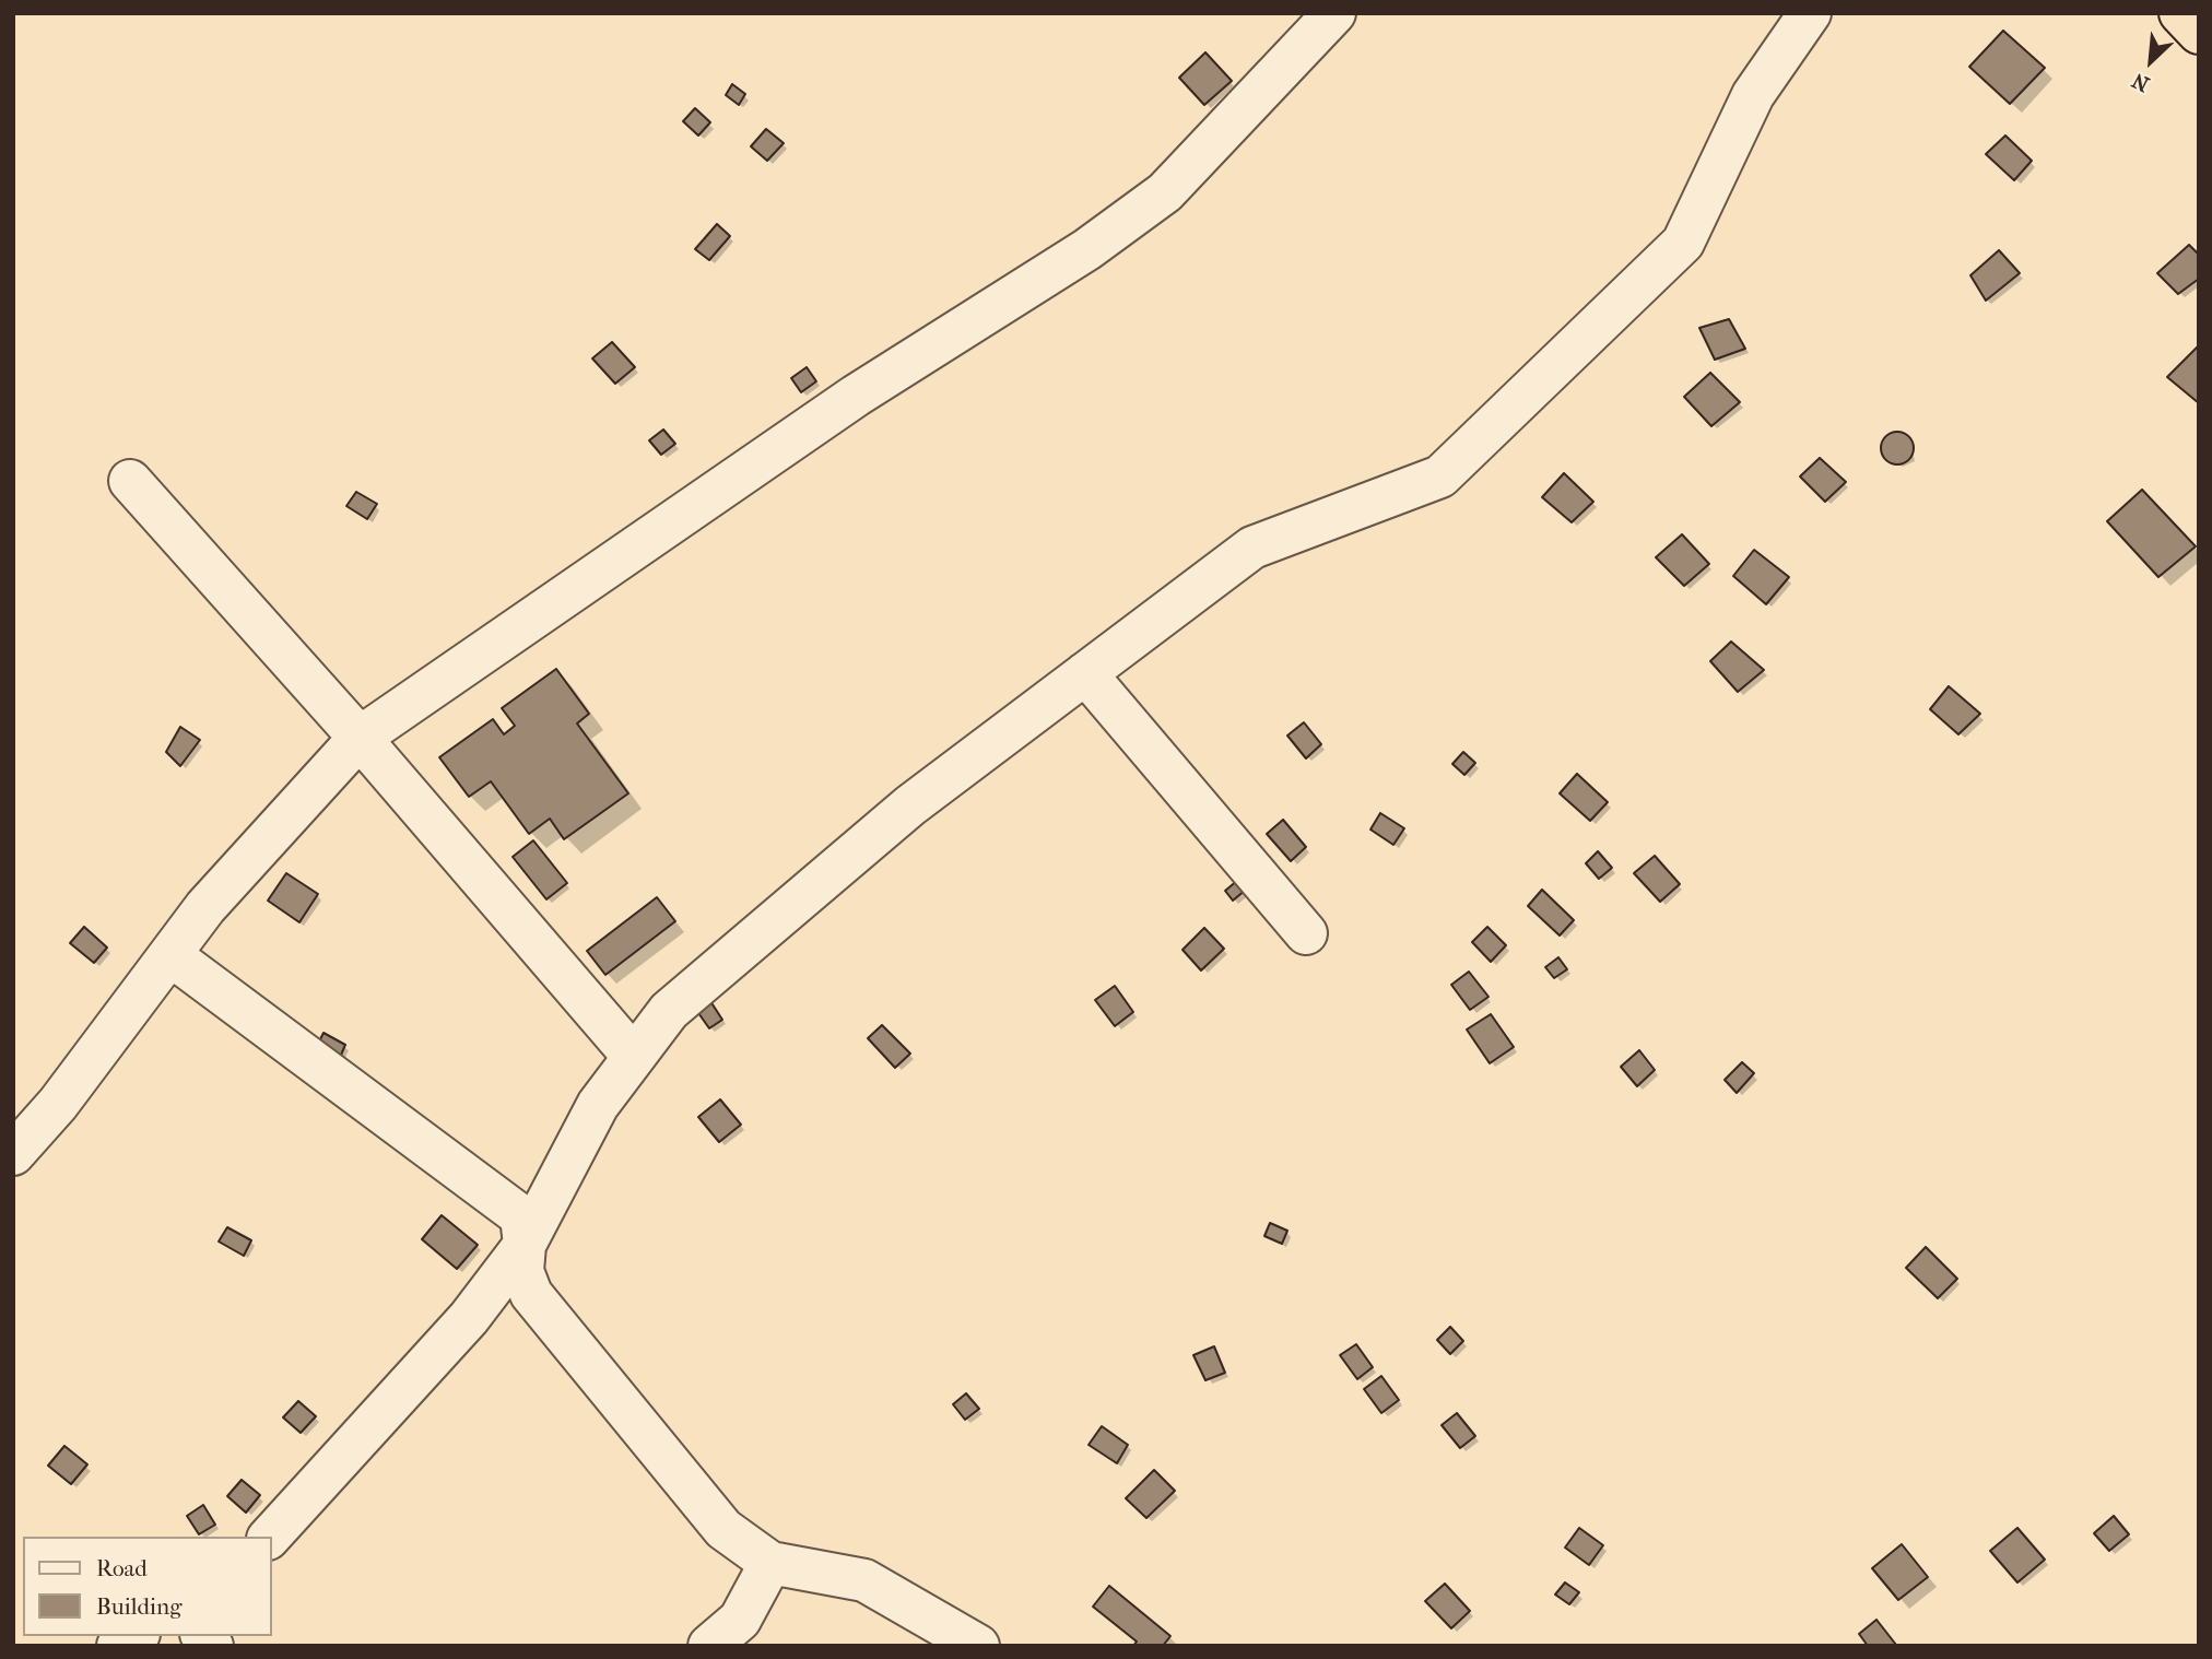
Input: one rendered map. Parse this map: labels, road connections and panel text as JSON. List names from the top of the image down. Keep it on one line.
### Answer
{"legend":["Road","Building"],"north":"bottom left"}
